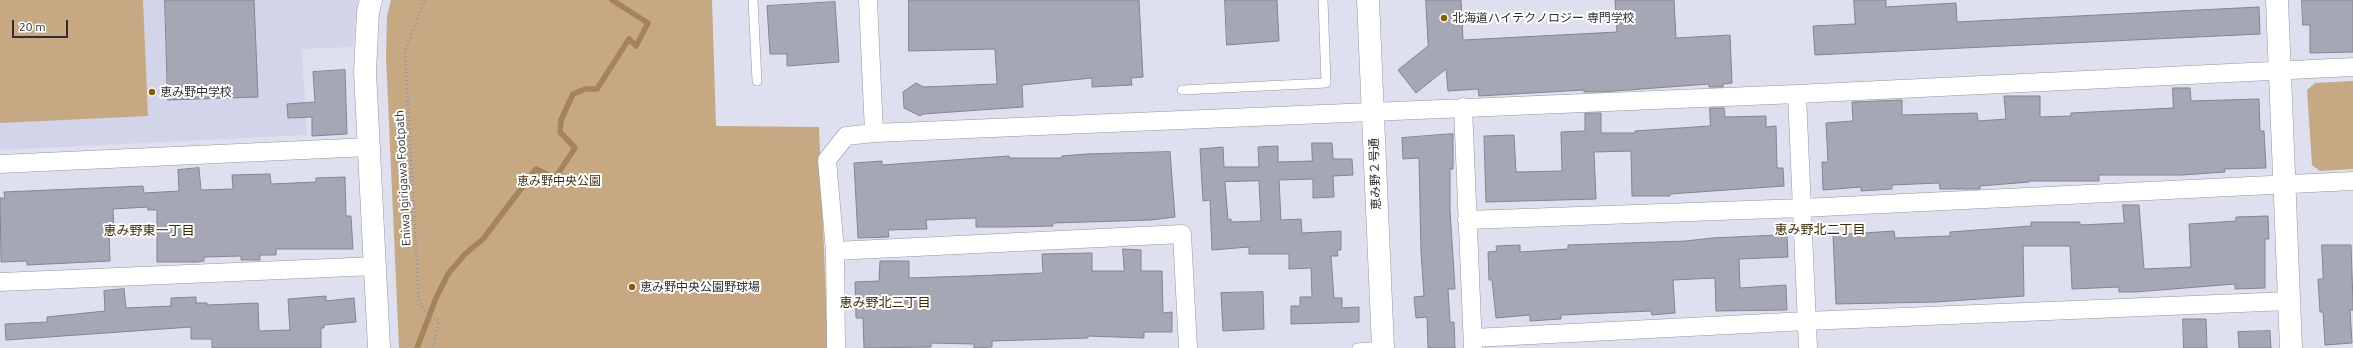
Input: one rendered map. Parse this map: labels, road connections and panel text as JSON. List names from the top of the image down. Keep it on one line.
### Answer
{"streets":{"street":["恵み野２号通"],"path":["Eniwa Igirigawa Footpath"]},"districts":["恵み野北二丁目","恵み野東一丁目","恵み野北三丁目"],"parks":["恵み野中央公園"],"places":["北海道ハイテクノロジー 専門学校","恵み野中学校","恵み野中央公園野球場"],"scale_bar":"20 m"}
